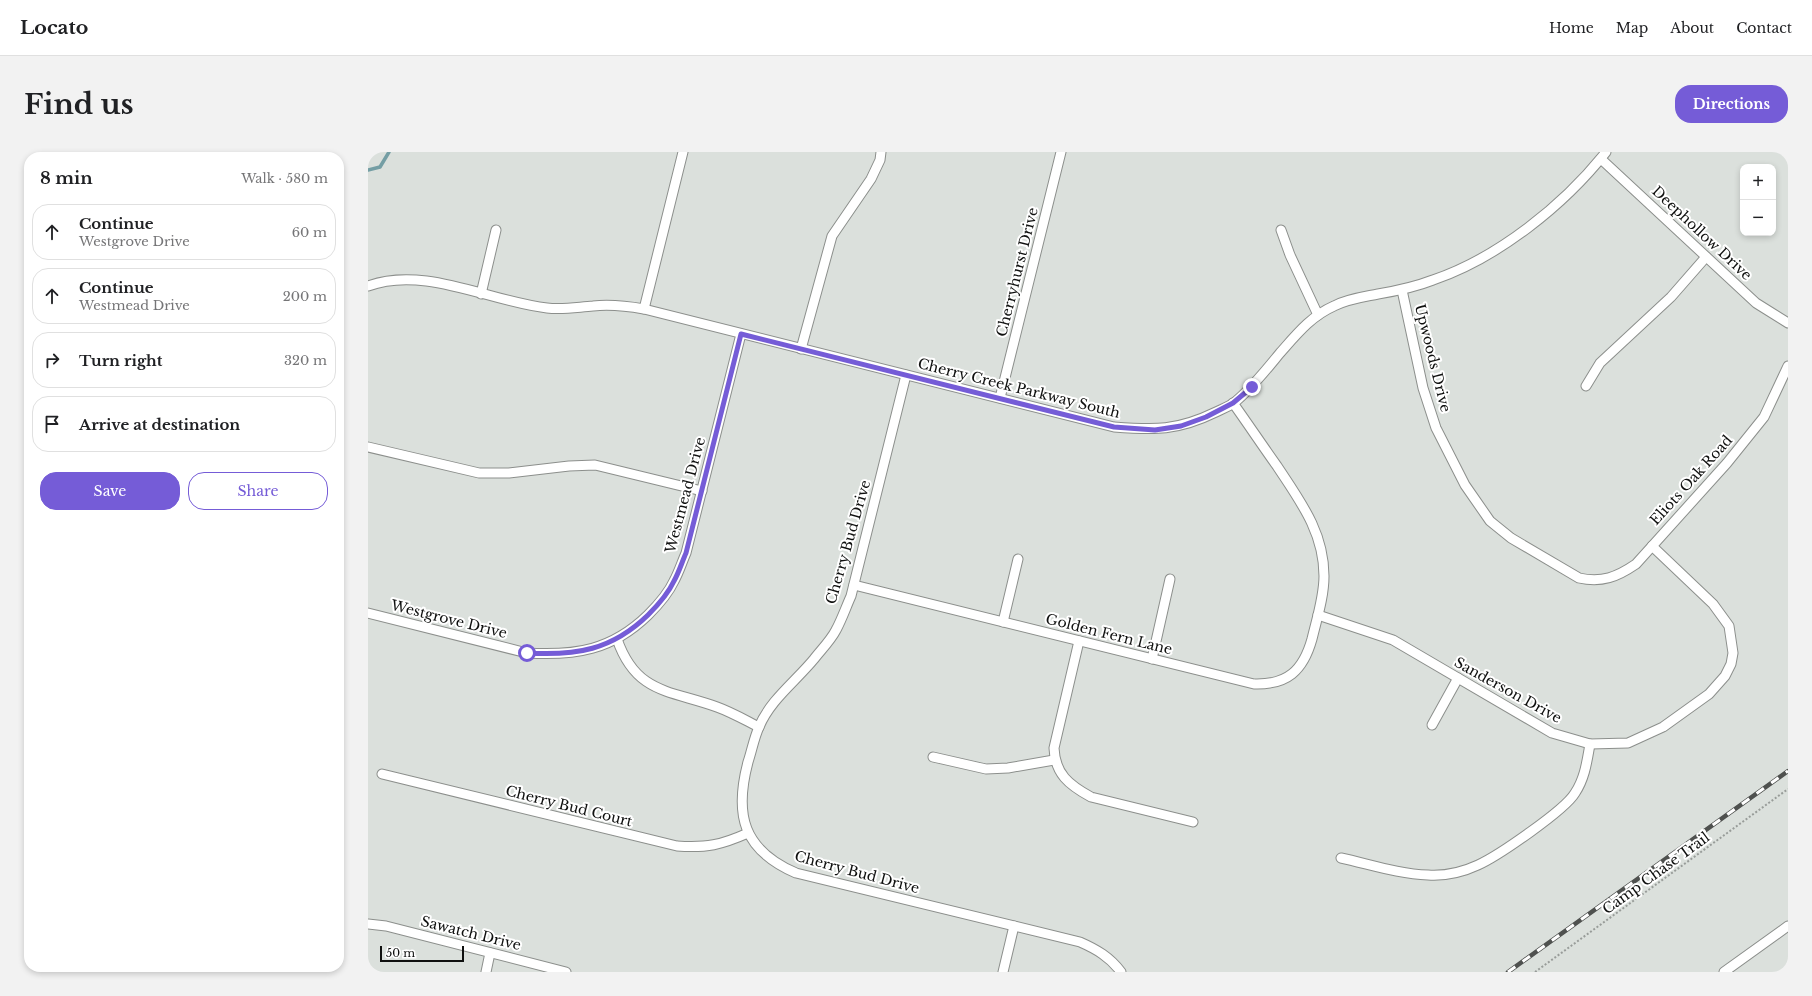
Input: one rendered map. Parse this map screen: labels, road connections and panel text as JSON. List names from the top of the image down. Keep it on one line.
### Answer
{"streets":{"street":["Deephollow Drive","Cherryhurst Drive","Upwoods Drive","Cherry Creek Parkway South","Eliots Oak Road","Westmead Drive","Cherry Bud Drive","Westgrove Drive","Golden Fern Lane","Sanderson Drive","Cherry Bud Court","Sawatch Drive"],"path":["Camp Chase Trail"]},"crossings":[["Deephollow Drive","Cherry Creek Parkway South"],["Cherryhurst Drive","Cherry Creek Parkway South"],["Upwoods Drive","Cherry Creek Parkway South"],["Upwoods Drive","Eliots Oak Road"],["Cherry Creek Parkway South","Westmead Drive"],["Cherry Creek Parkway South","Cherry Bud Drive"],["Cherry Creek Parkway South","Golden Fern Lane"],["Eliots Oak Road","Sanderson Drive"],["Westmead Drive","Westgrove Drive"],["Cherry Bud Drive","Golden Fern Lane"],["Cherry Bud Drive","Cherry Bud Court"],["Golden Fern Lane","Sanderson Drive"]],"scale_bar":"50 m","page":{"header":"Locato","nav":["Home","Map","About","Contact"],"buttons":["Directions",["Save","Share"]],"title":"Find us","heading":["8 min","Walk · 580 m"],"map_buttons":["+","−"],"list":[["Continue","Westgrove Drive","60 m"],["Continue","Westmead Drive","200 m"],["Turn right","320 m"],"Arrive at destination"],"scale":"50 m"}}
